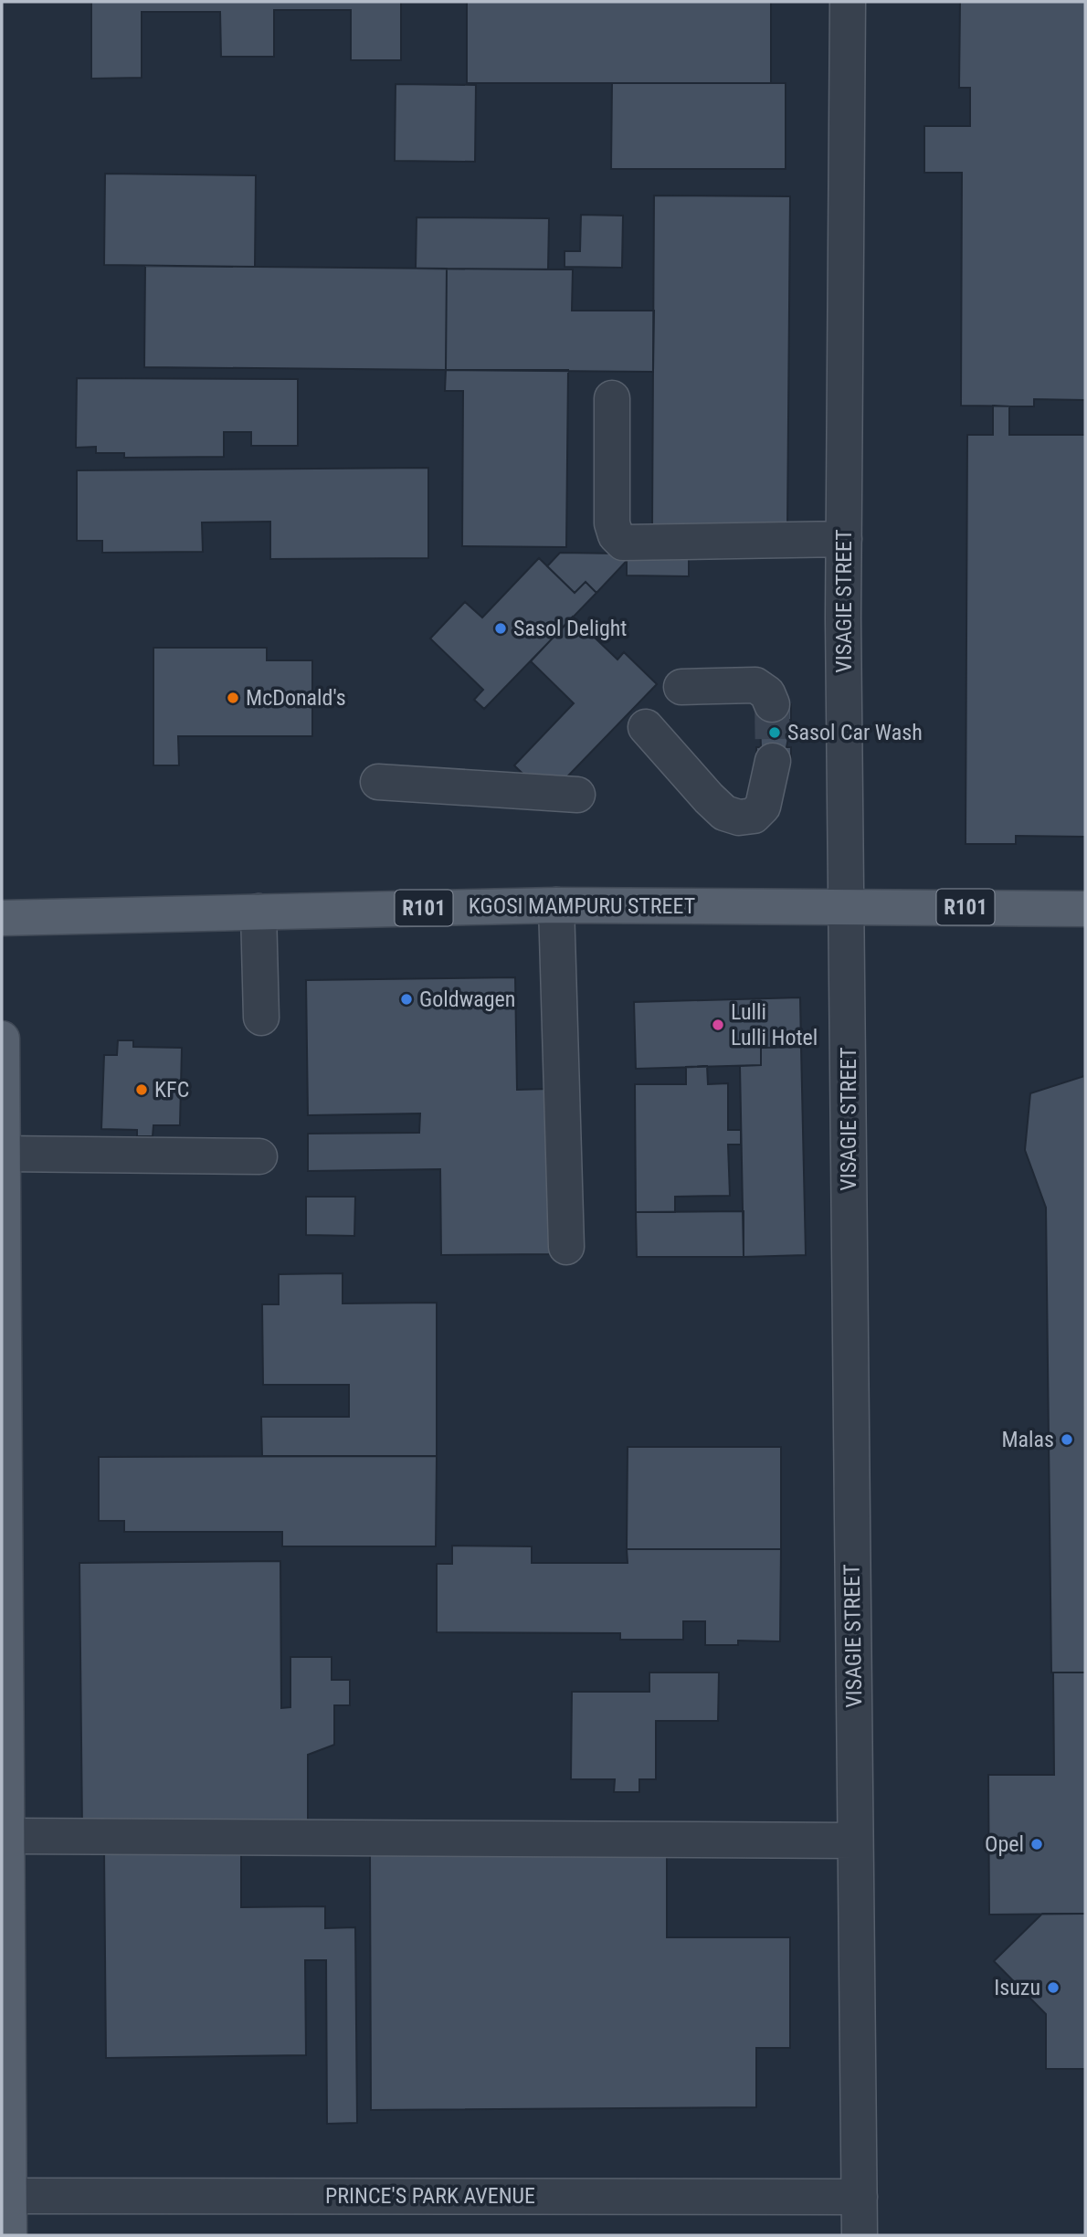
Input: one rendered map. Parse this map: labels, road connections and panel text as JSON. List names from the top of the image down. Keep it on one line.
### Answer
{"streets":{"main road":["KGOSI MAMPURU STREET","R101"],"street":["VISAGIE STREET","PRINCE'S PARK AVENUE"]},"crossings":[["VISAGIE STREET","KGOSI MAMPURU STREET"],["VISAGIE STREET","PRINCE'S PARK AVENUE"]],"places":["Sasol Delight","McDonald's","Sasol Car Wash","Goldwagen","Lulli Lulli Hotel","KFC","Malas","Opel","Isuzu"]}
